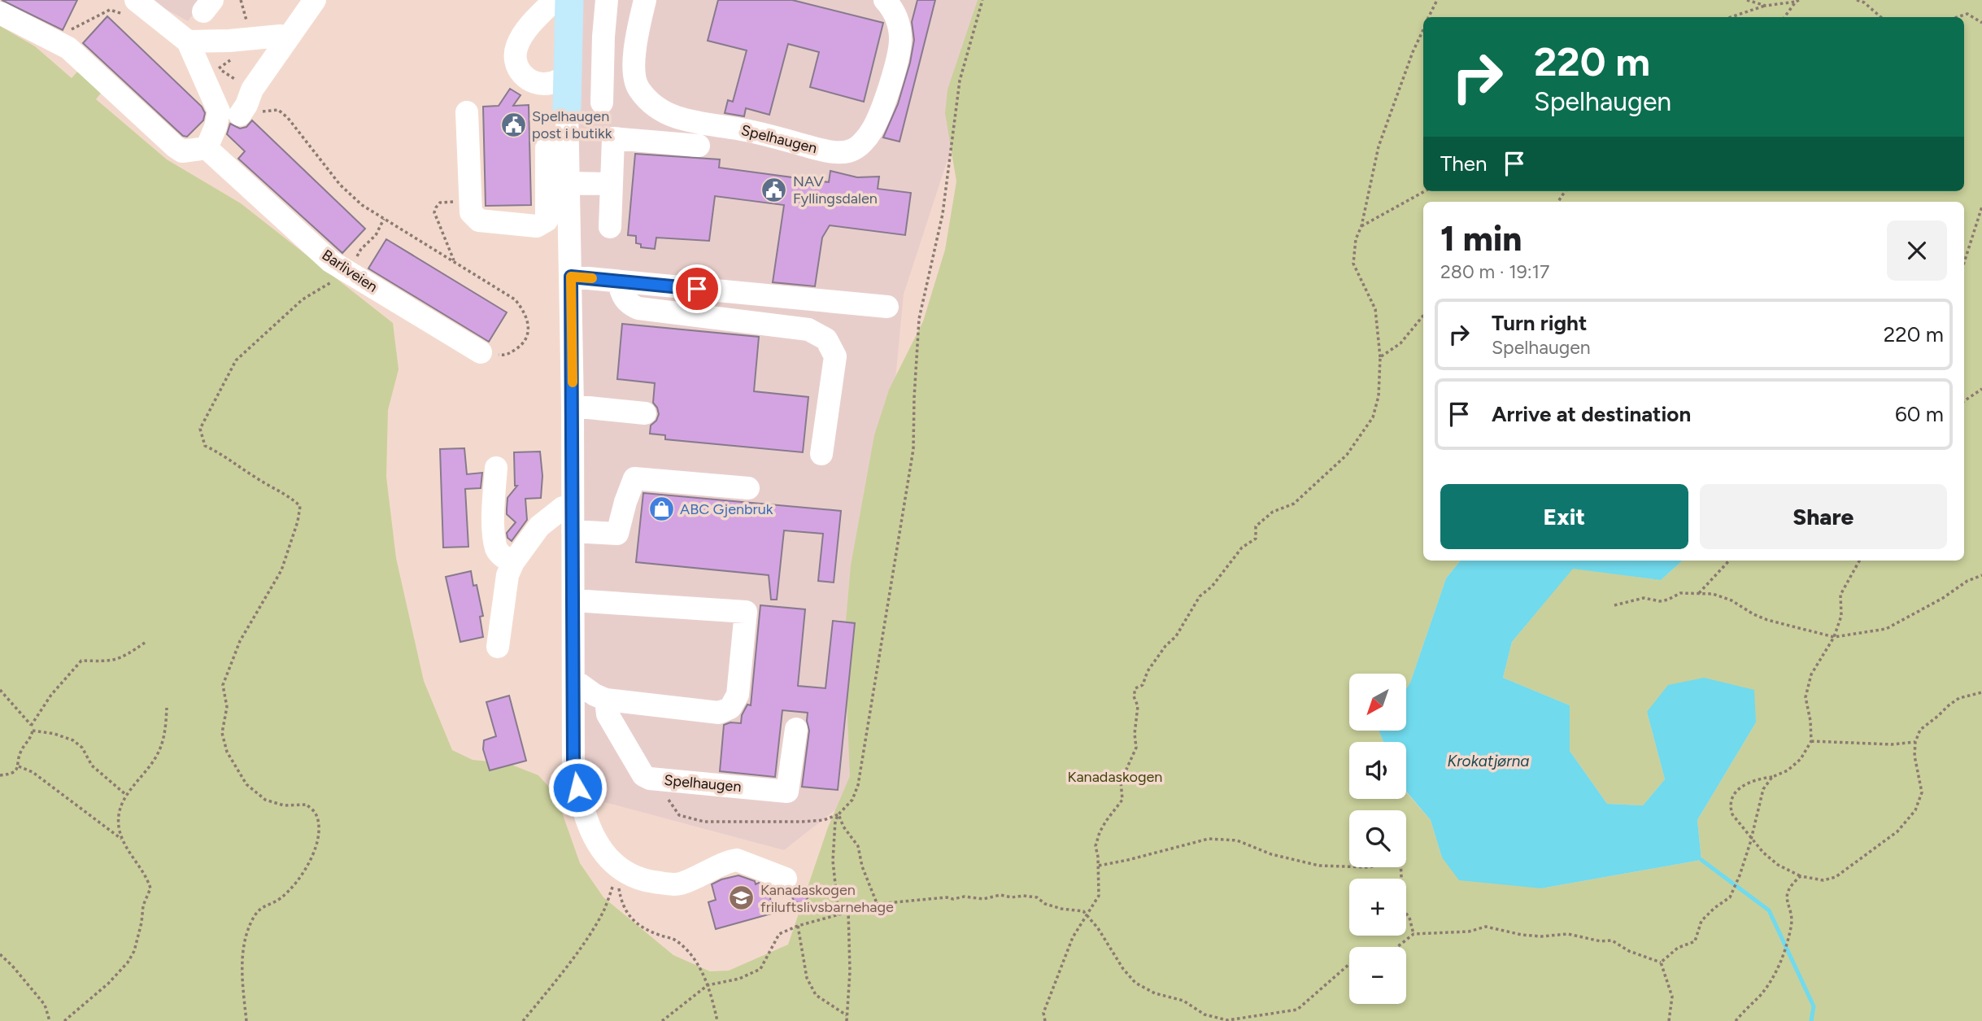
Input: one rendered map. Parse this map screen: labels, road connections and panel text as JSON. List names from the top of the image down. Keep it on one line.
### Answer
{"streets":{"street":["Spelhaugen","Barliveien"]},"water":["Krokatjørna"],"parks":["Kanadaskogen"],"places":{"public building":["Spelhaugen post i butikk","NAV Fyllingsdalen"],"shop":["ABC Gjenbruk"],"school or university":["Kanadaskogen friluftslivsbarnehage"]},"north":"bottom left","page":{"turn":["220 m","Spelhaugen"],"then":"Then","heading":["1 min","280 m · 19:17"],"list":[{"name":"Turn right","note":"Spelhaugen","value":"220 m"},{"name":"Arrive at destination","value":"60 m"}],"buttons":["Exit","Share"],"map_buttons":["+","−"]}}
